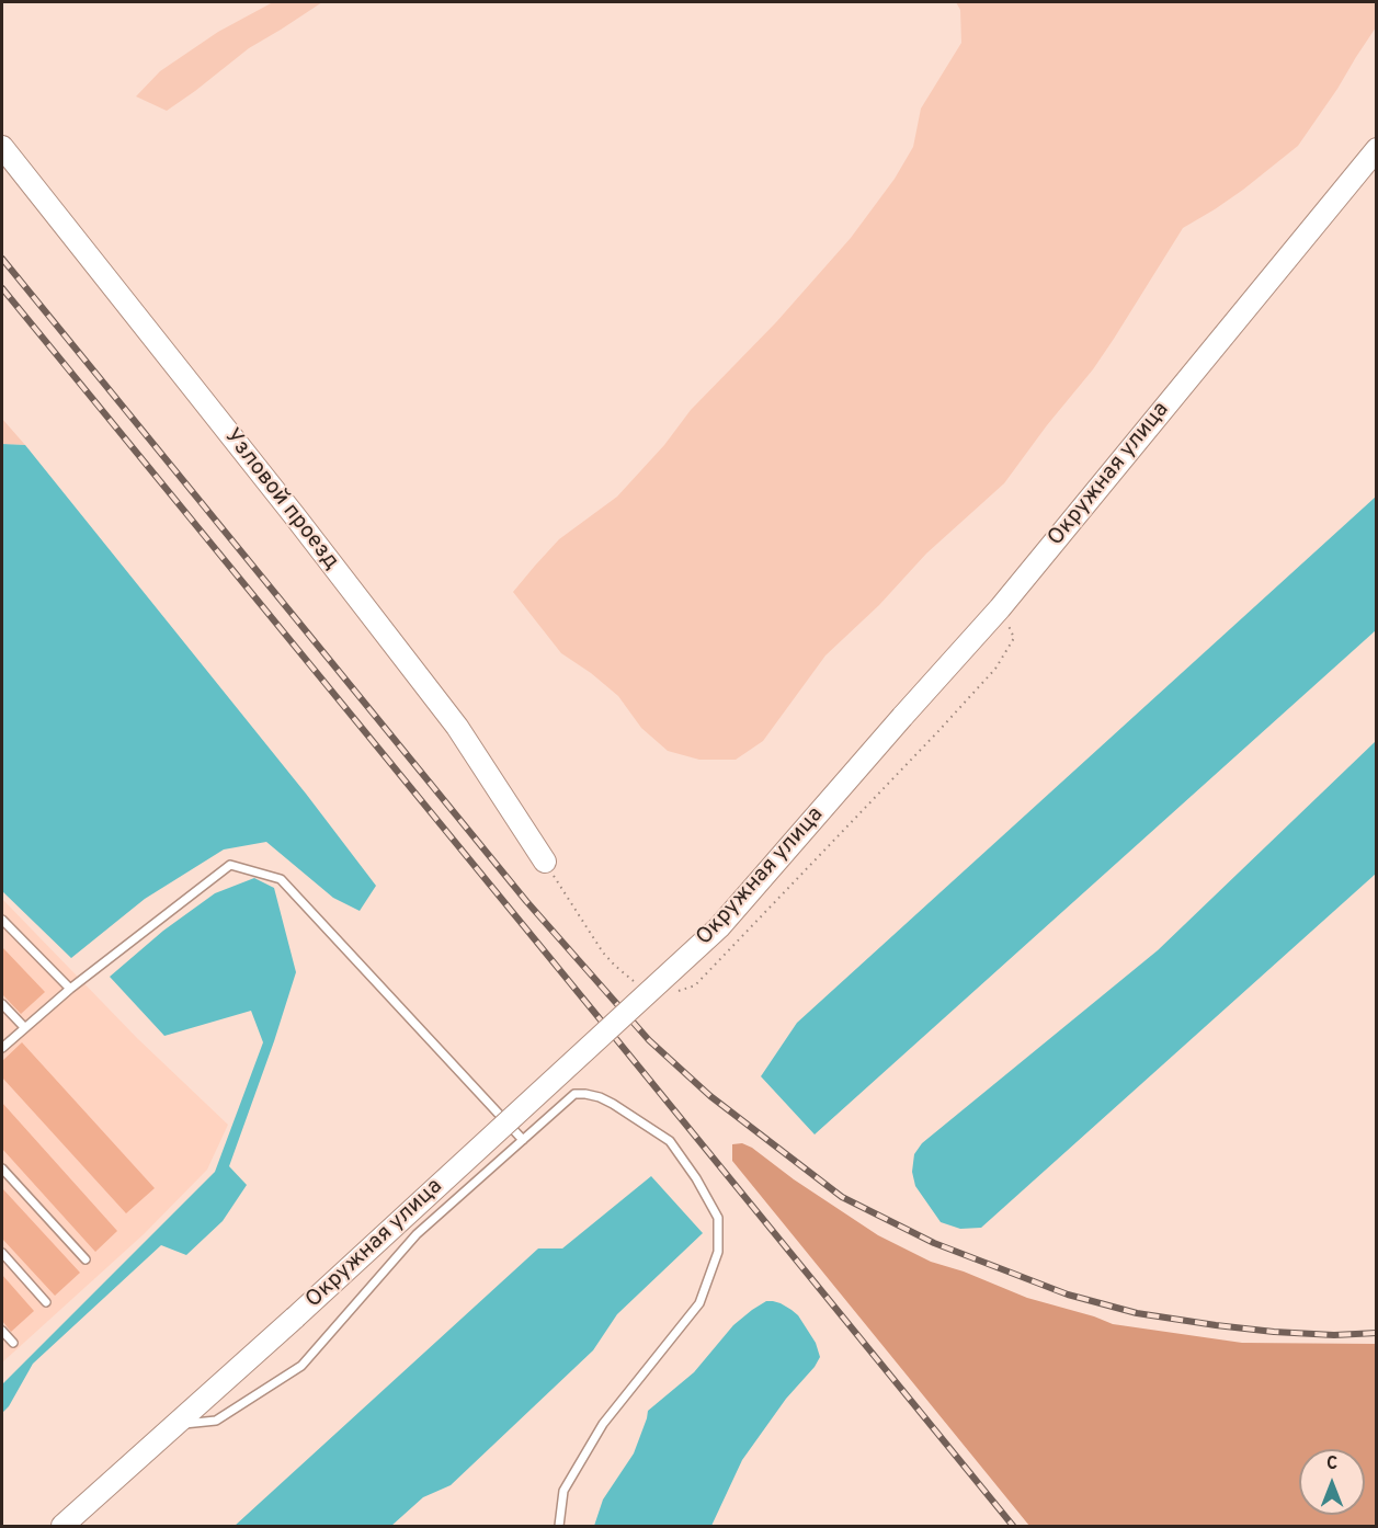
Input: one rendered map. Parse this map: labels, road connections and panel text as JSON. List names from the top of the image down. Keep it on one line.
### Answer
{"streets":{"main road":["Окружная улица","Узловой проезд"]},"north":"top"}
